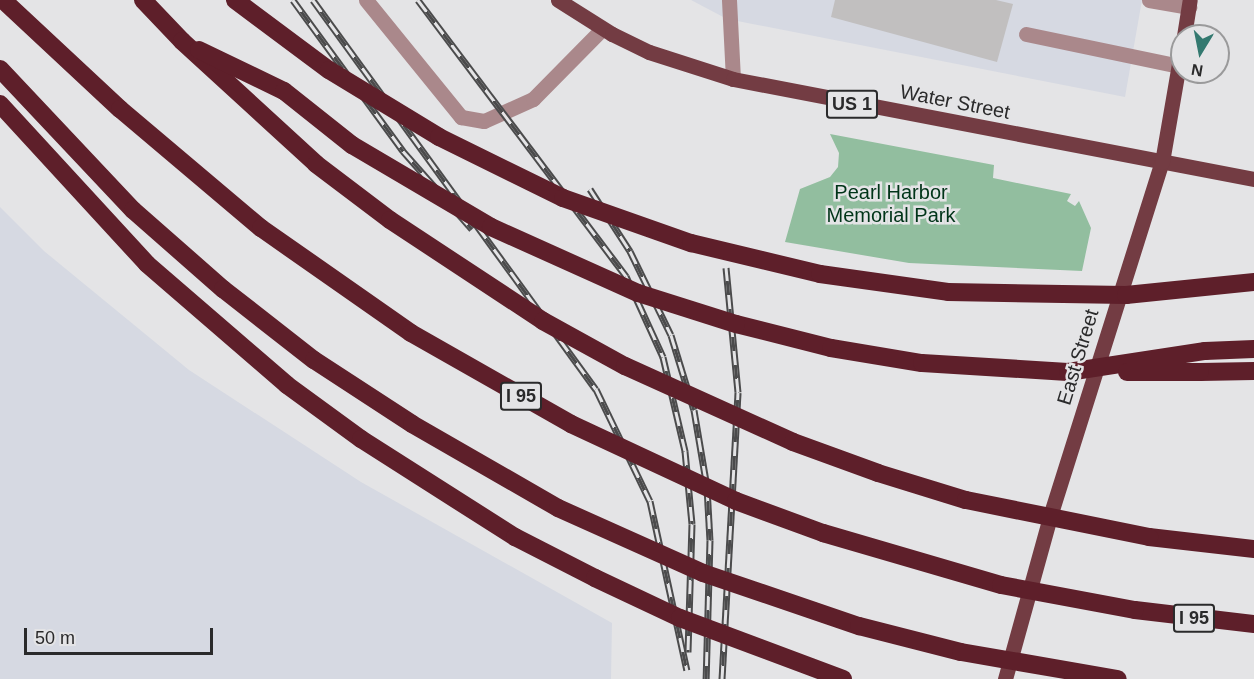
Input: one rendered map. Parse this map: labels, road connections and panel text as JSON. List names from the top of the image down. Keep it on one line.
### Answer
{"streets":{"highway":["I 95"],"main road":["Water Street","US 1","East Street"]},"crossings":[["Water Street","East Street"]],"parks":["Pearl Harbor Memorial Park"],"scale_bar":"50 m","north":"bottom"}
